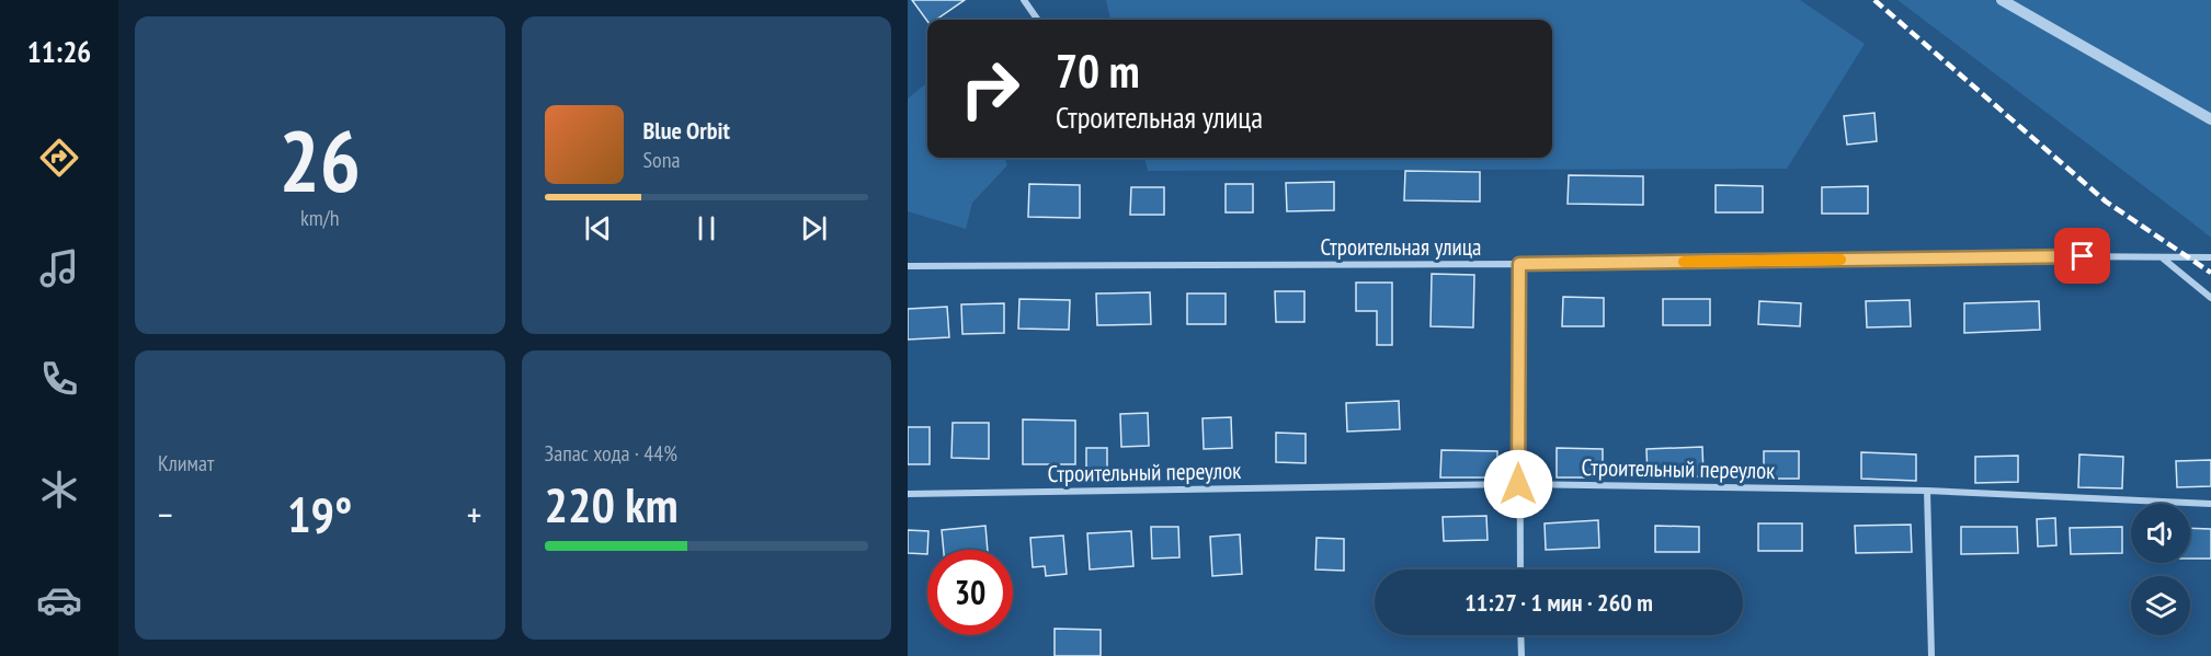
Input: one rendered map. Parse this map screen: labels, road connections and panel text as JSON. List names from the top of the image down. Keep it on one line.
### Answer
{"streets":{"street":["Строительная улица","Строительный переулок"]},"page":{"tabs":"11:26","tile":[["26","km/h"],"Климат",["Запас хода · 44%","220 km"]],"turn":["70 m","Строительная улица"],"song":["Blue Orbit","Sona"],"heat":["−","19°","+"],"limit":"30","trip":"11:27 · 1 мин · 260 m"}}
